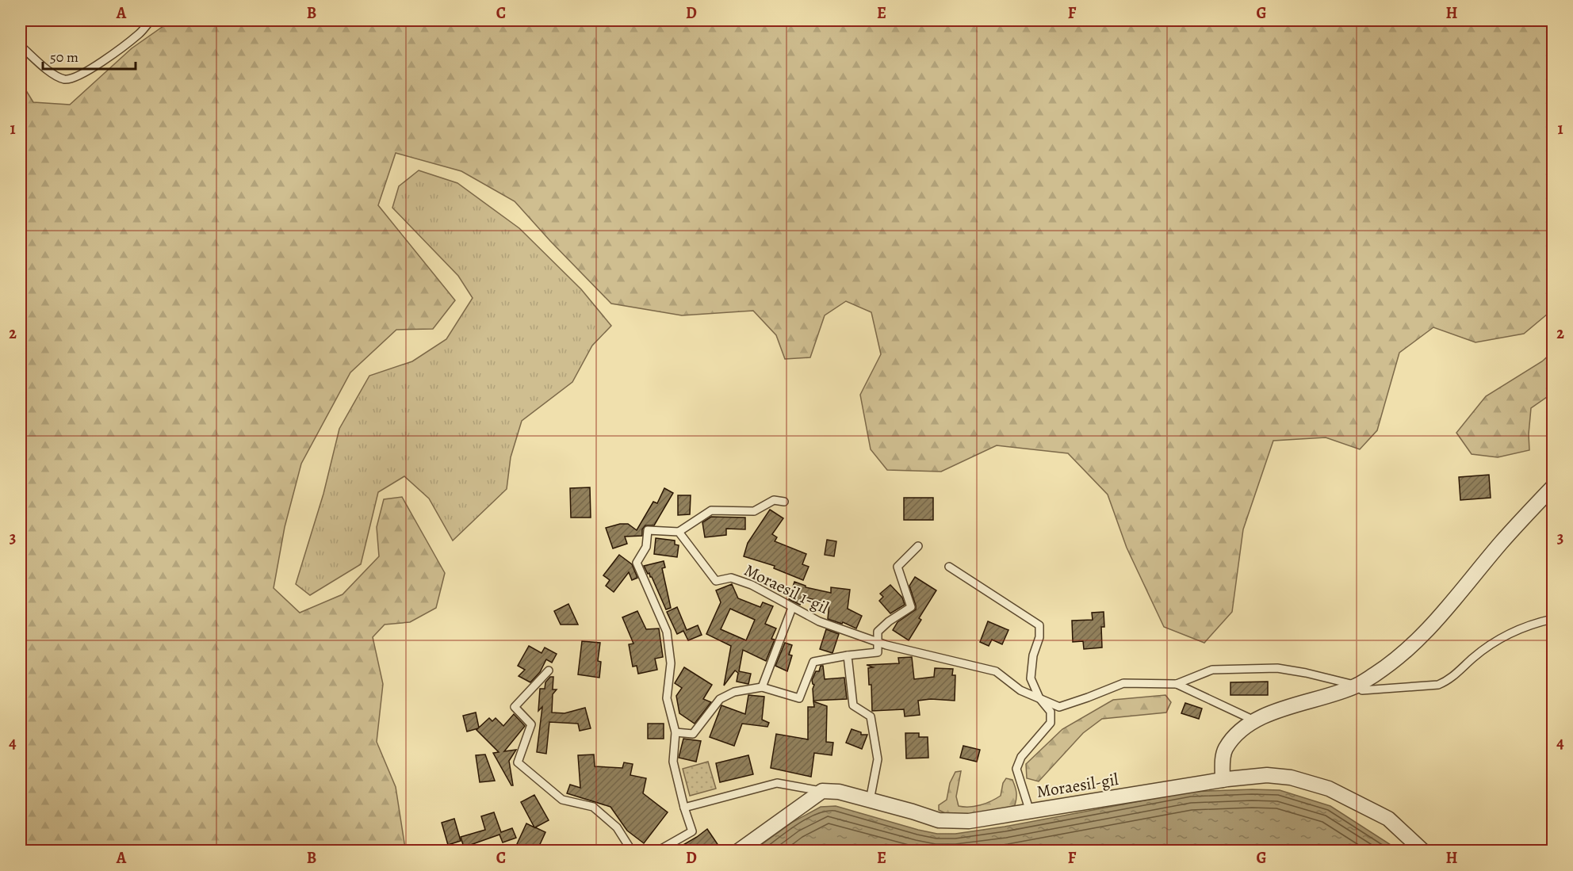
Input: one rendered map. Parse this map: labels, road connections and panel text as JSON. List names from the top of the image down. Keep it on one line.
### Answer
{"streets":{"street":["Moraesil-gil"],"lane":["Moraesil 1-gil"]},"scale_bar":"50 m","grid":{"columns":["A","B","C","D","E","F","G","H"],"rows":["1","2","3","4"]}}
